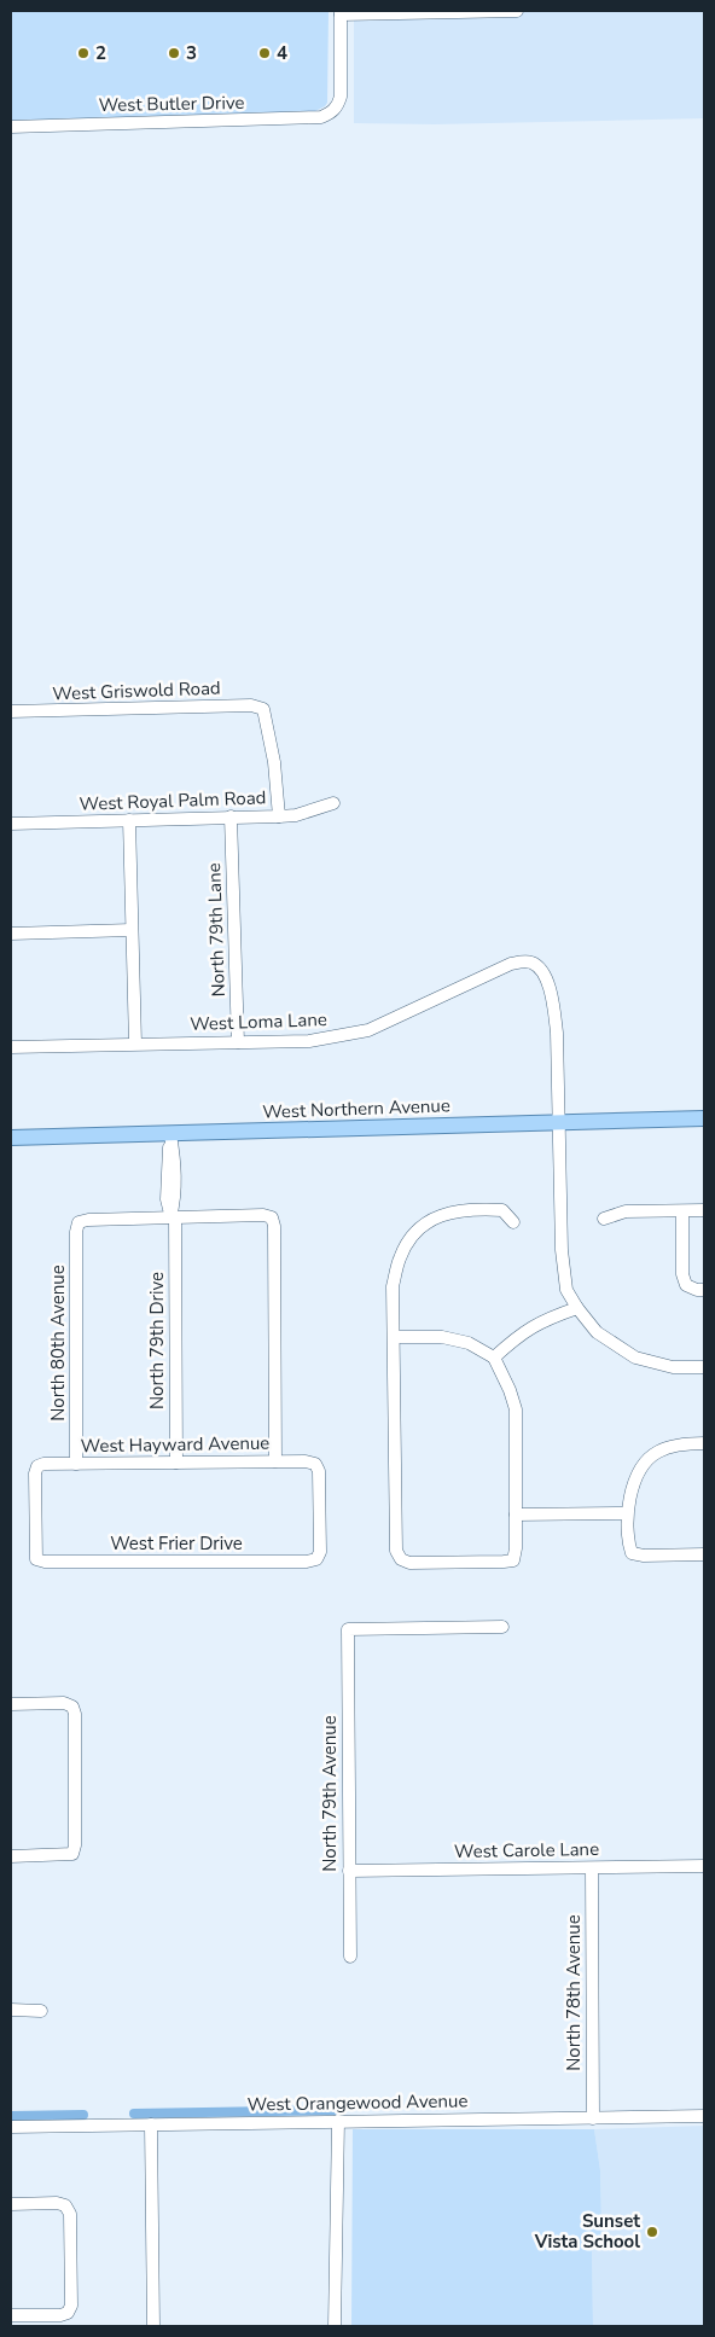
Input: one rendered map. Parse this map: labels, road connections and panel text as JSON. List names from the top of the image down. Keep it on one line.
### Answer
{"streets":{"main road":["West Northern Avenue"],"street":["West Butler Drive","West Griswold Road","West Royal Palm Road","North 79th Lane","West Loma Lane","North 79th Drive","North 80th Avenue","West Hayward Avenue","West Frier Drive","North 79th Avenue","West Carole Lane","North 78th Avenue","West Orangewood Avenue"]},"crossings":[["West Griswold Road","West Royal Palm Road"],["West Royal Palm Road","North 79th Lane"],["North 79th Lane","West Loma Lane"],["West Loma Lane","West Northern Avenue"],["West Northern Avenue","North 79th Drive"],["North 79th Drive","North 80th Avenue"],["North 79th Drive","West Hayward Avenue"],["North 80th Avenue","West Hayward Avenue"],["West Hayward Avenue","West Frier Drive"],["North 79th Avenue","West Carole Lane"],["West Carole Lane","North 78th Avenue"],["North 78th Avenue","West Orangewood Avenue"]],"places":["2","3","4","Sunset Vista School"]}
